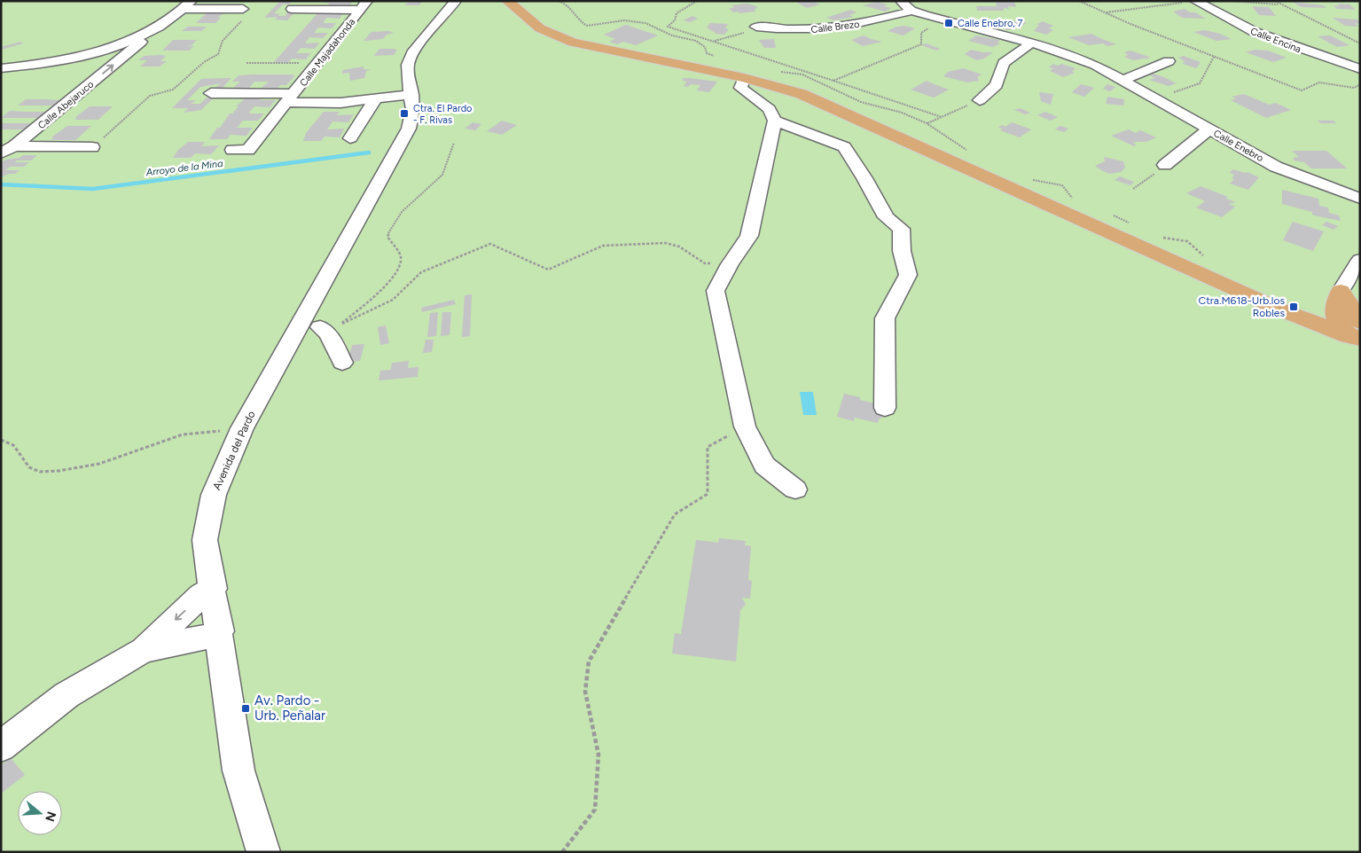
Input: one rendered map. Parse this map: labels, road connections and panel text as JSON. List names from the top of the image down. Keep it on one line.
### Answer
{"streets":{"street":["Calle Brezo","Calle Encina","Calle Majadahonda","Calle Abejaruco","Calle Enebro","Avenida del Pardo"]},"crossings":[["Calle Brezo","Calle Enebro"]],"one_way":["Calle Abejaruco"],"water":["Arroyo de la Mina"],"places":{"transit":["Calle Enebro, 7","Ctra. El Pardo - F. Rivas","Ctra.M618-Urb.los Robles","Av. Pardo - Urb. Peñalar"]},"north":"right"}
